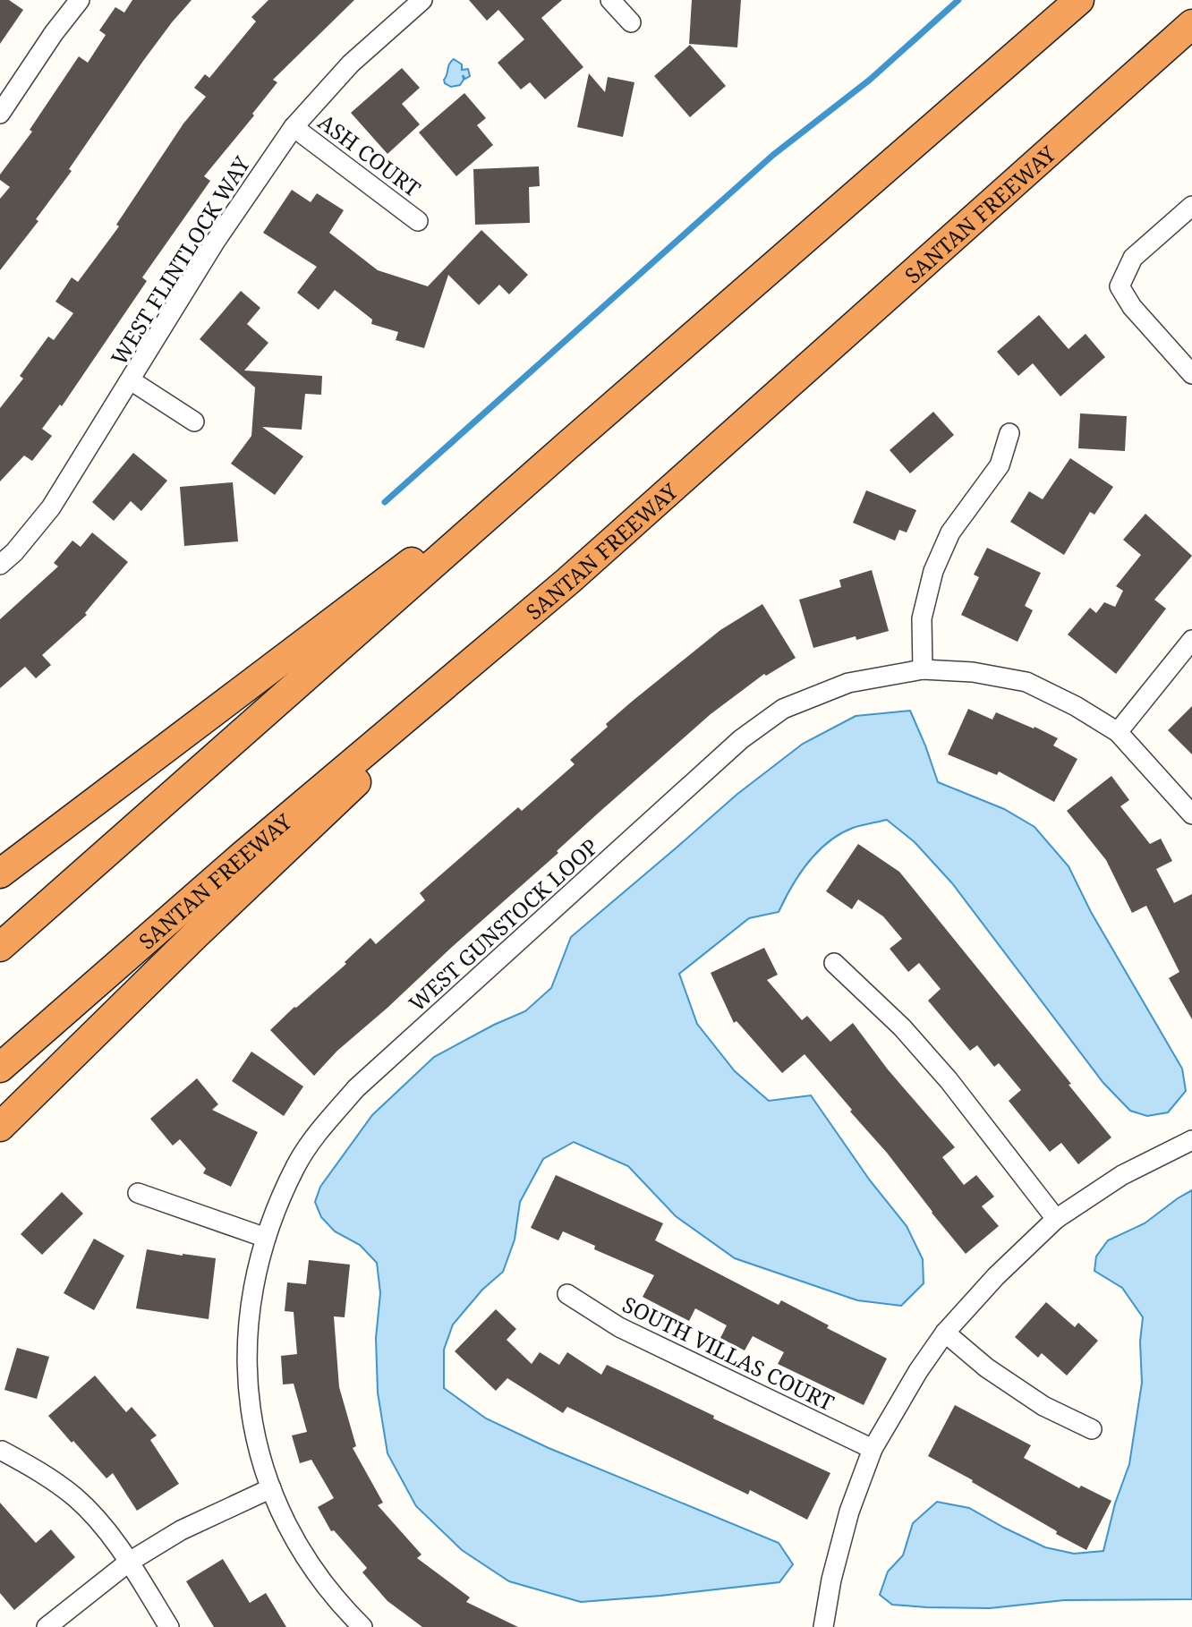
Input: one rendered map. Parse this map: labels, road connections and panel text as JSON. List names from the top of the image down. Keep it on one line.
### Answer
{"streets":{"highway":["SANTAN FREEWAY"],"street":["ASH COURT","WEST FLINTLOCK WAY","WEST GUNSTOCK LOOP","SOUTH VILLAS COURT"]},"crossings":[["ASH COURT","WEST FLINTLOCK WAY"]]}
